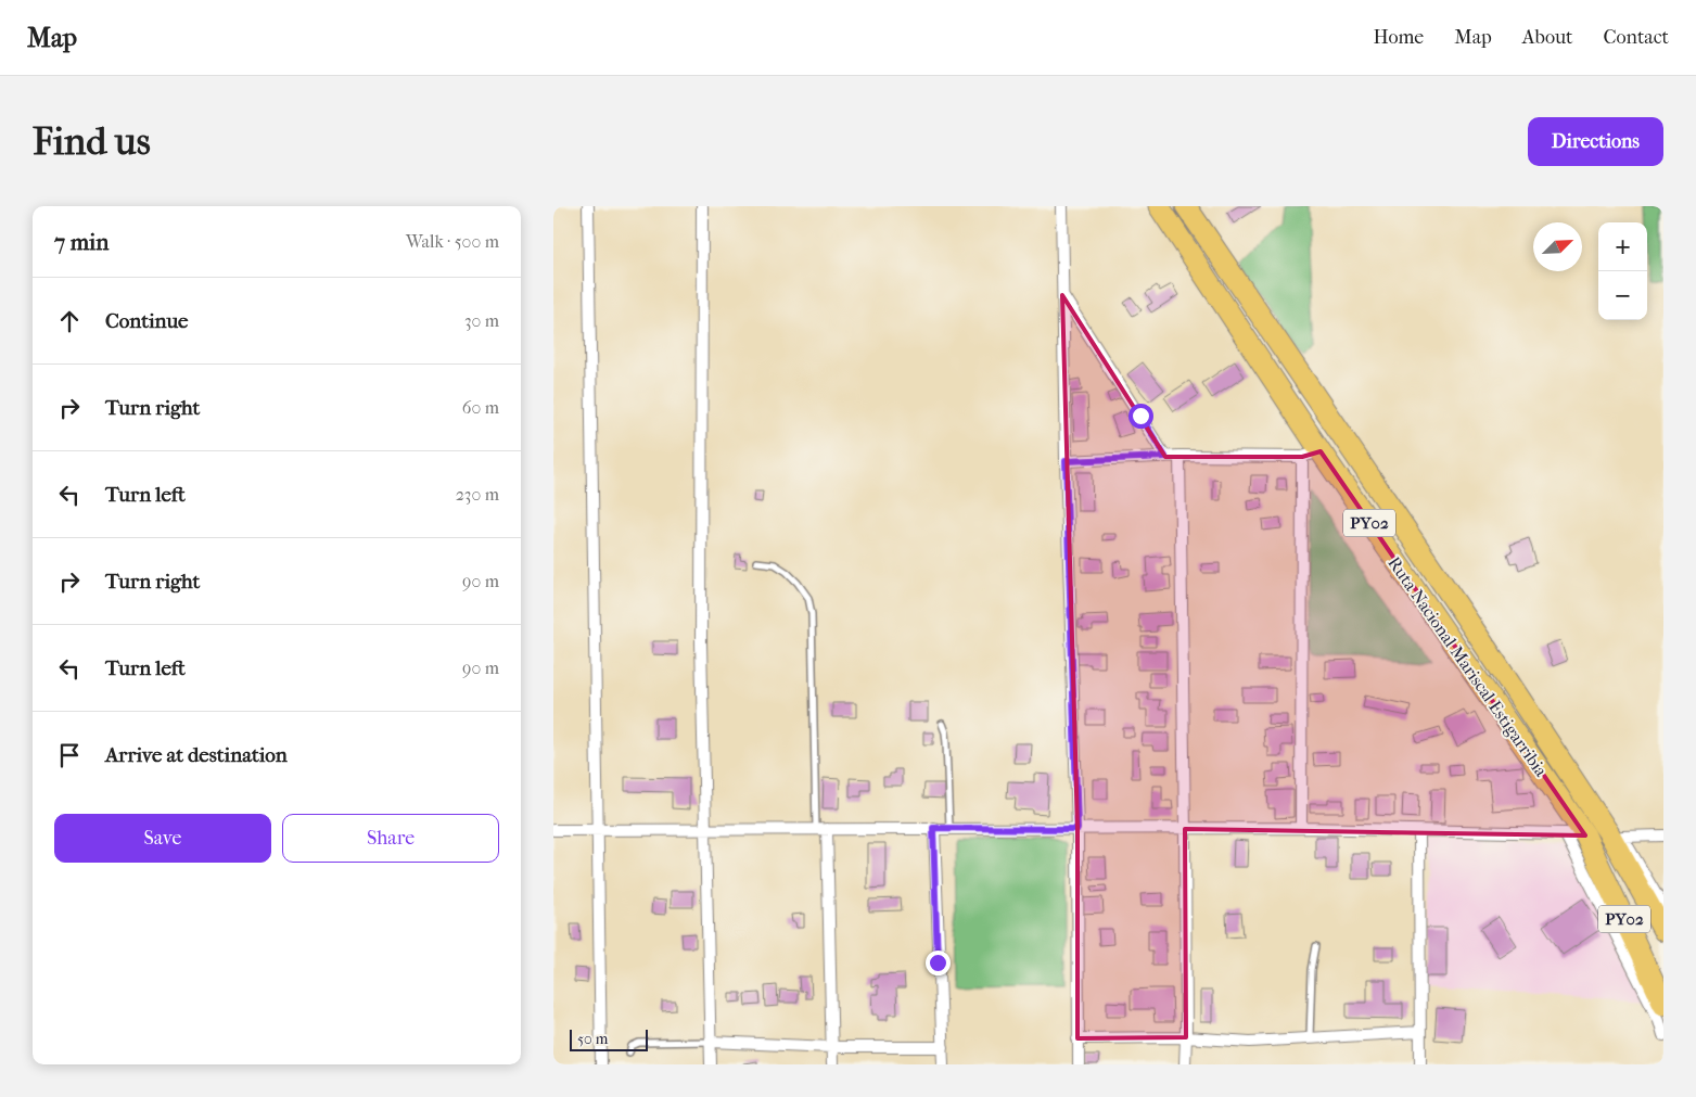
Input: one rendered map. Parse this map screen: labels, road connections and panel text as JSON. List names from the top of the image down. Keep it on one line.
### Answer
{"streets":{"highway":["PY02","Ruta Nacional Mariscal Estigarribia"]},"scale_bar":"50 m","north":"top right","page":{"header":"Map","nav":["Home","Map","About","Contact"],"buttons":["Directions",["Save","Share"]],"title":"Find us","heading":["7 min","Walk · 500 m"],"map_buttons":["+","−"],"list":[["Continue","30 m"],["Turn right","60 m"],["Turn left","230 m"],["Turn right","90 m"],["Turn left","90 m"],"Arrive at destination"],"scale":"50 m"}}
